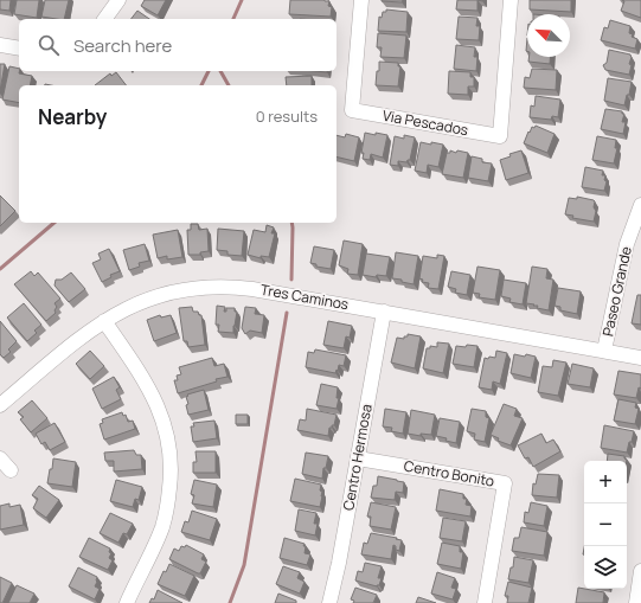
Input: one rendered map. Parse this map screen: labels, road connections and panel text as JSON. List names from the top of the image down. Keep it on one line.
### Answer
{"streets":{"street":["Via Pescados","Paseo Grande","Tres Caminos","Centro Hermosa","Centro Bonito"]},"crossings":[["Paseo Grande","Tres Caminos"],["Tres Caminos","Centro Hermosa"],["Centro Hermosa","Centro Bonito"]],"north":"top left","page":{"search":"Search here","heading":["Nearby","0 results"],"map_buttons":["+","−"]}}
